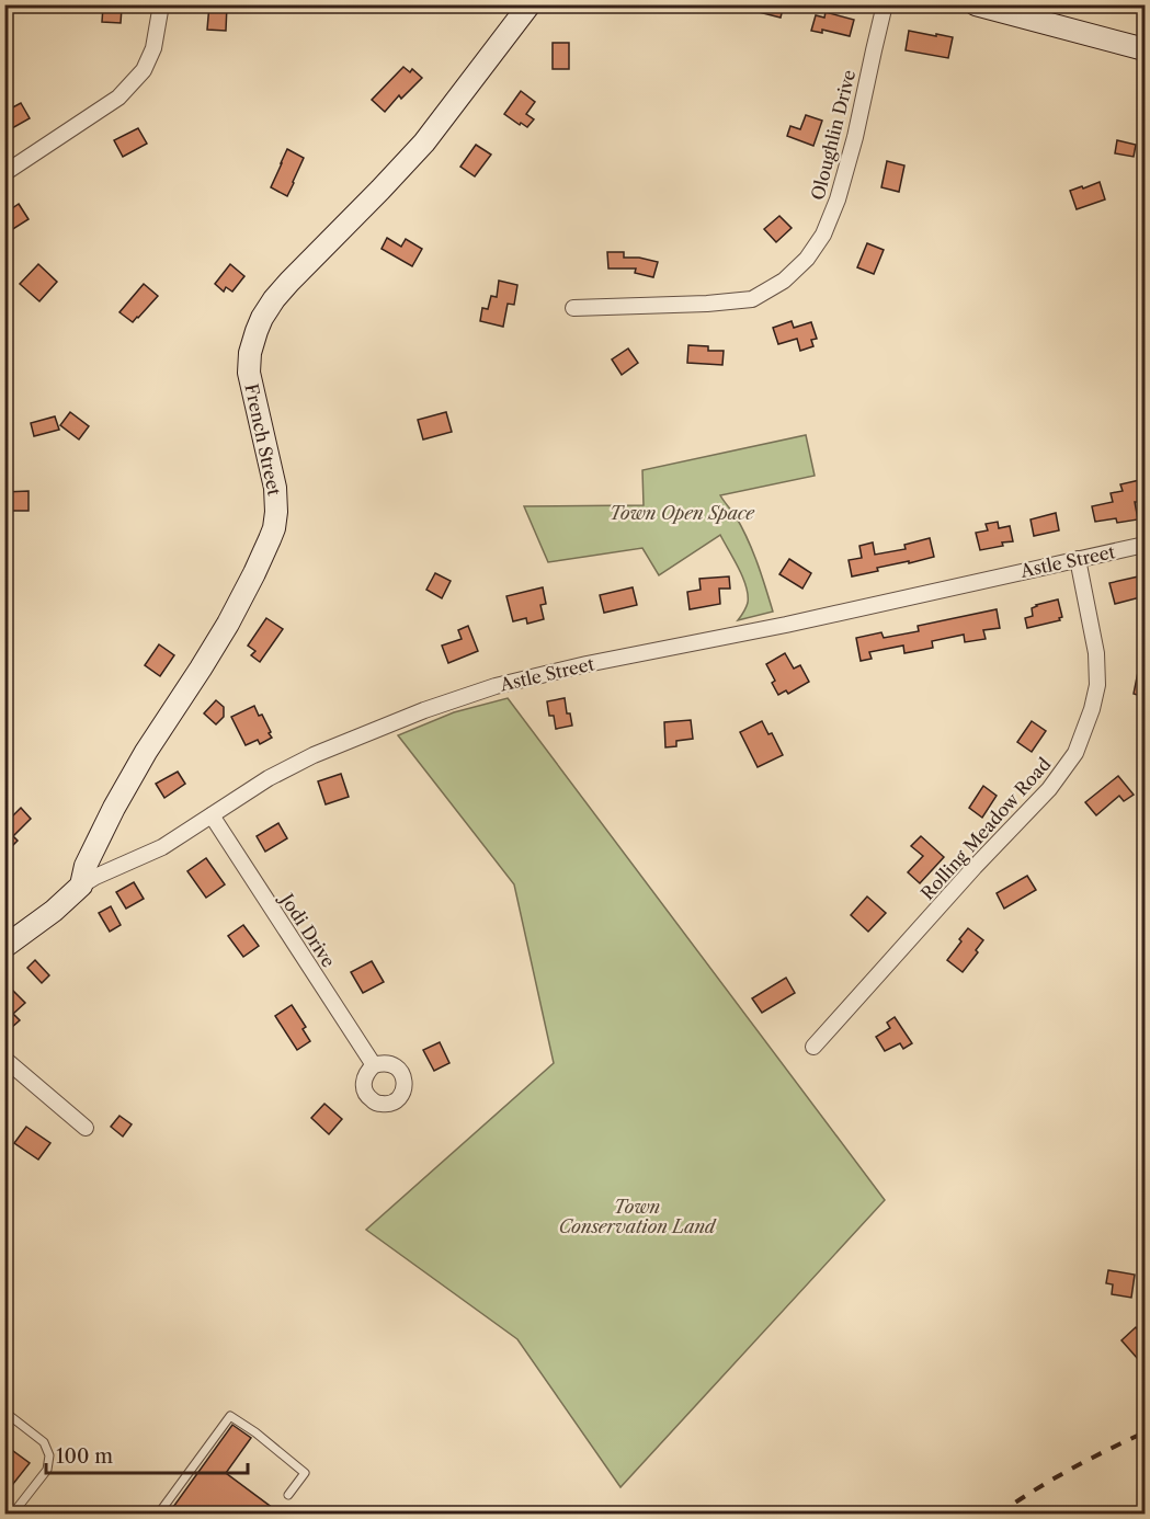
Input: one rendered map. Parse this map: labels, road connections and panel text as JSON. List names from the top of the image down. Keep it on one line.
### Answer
{"streets":{"street":["Oloughlin Drive","French Street","Astle Street","Rolling Meadow Road","Jodi Drive"]},"crossings":[["French Street","Astle Street"],["Astle Street","Rolling Meadow Road"],["Astle Street","Jodi Drive"]],"parks":["Town Open Space","Town Conservation Land"],"scale_bar":"100 m"}
